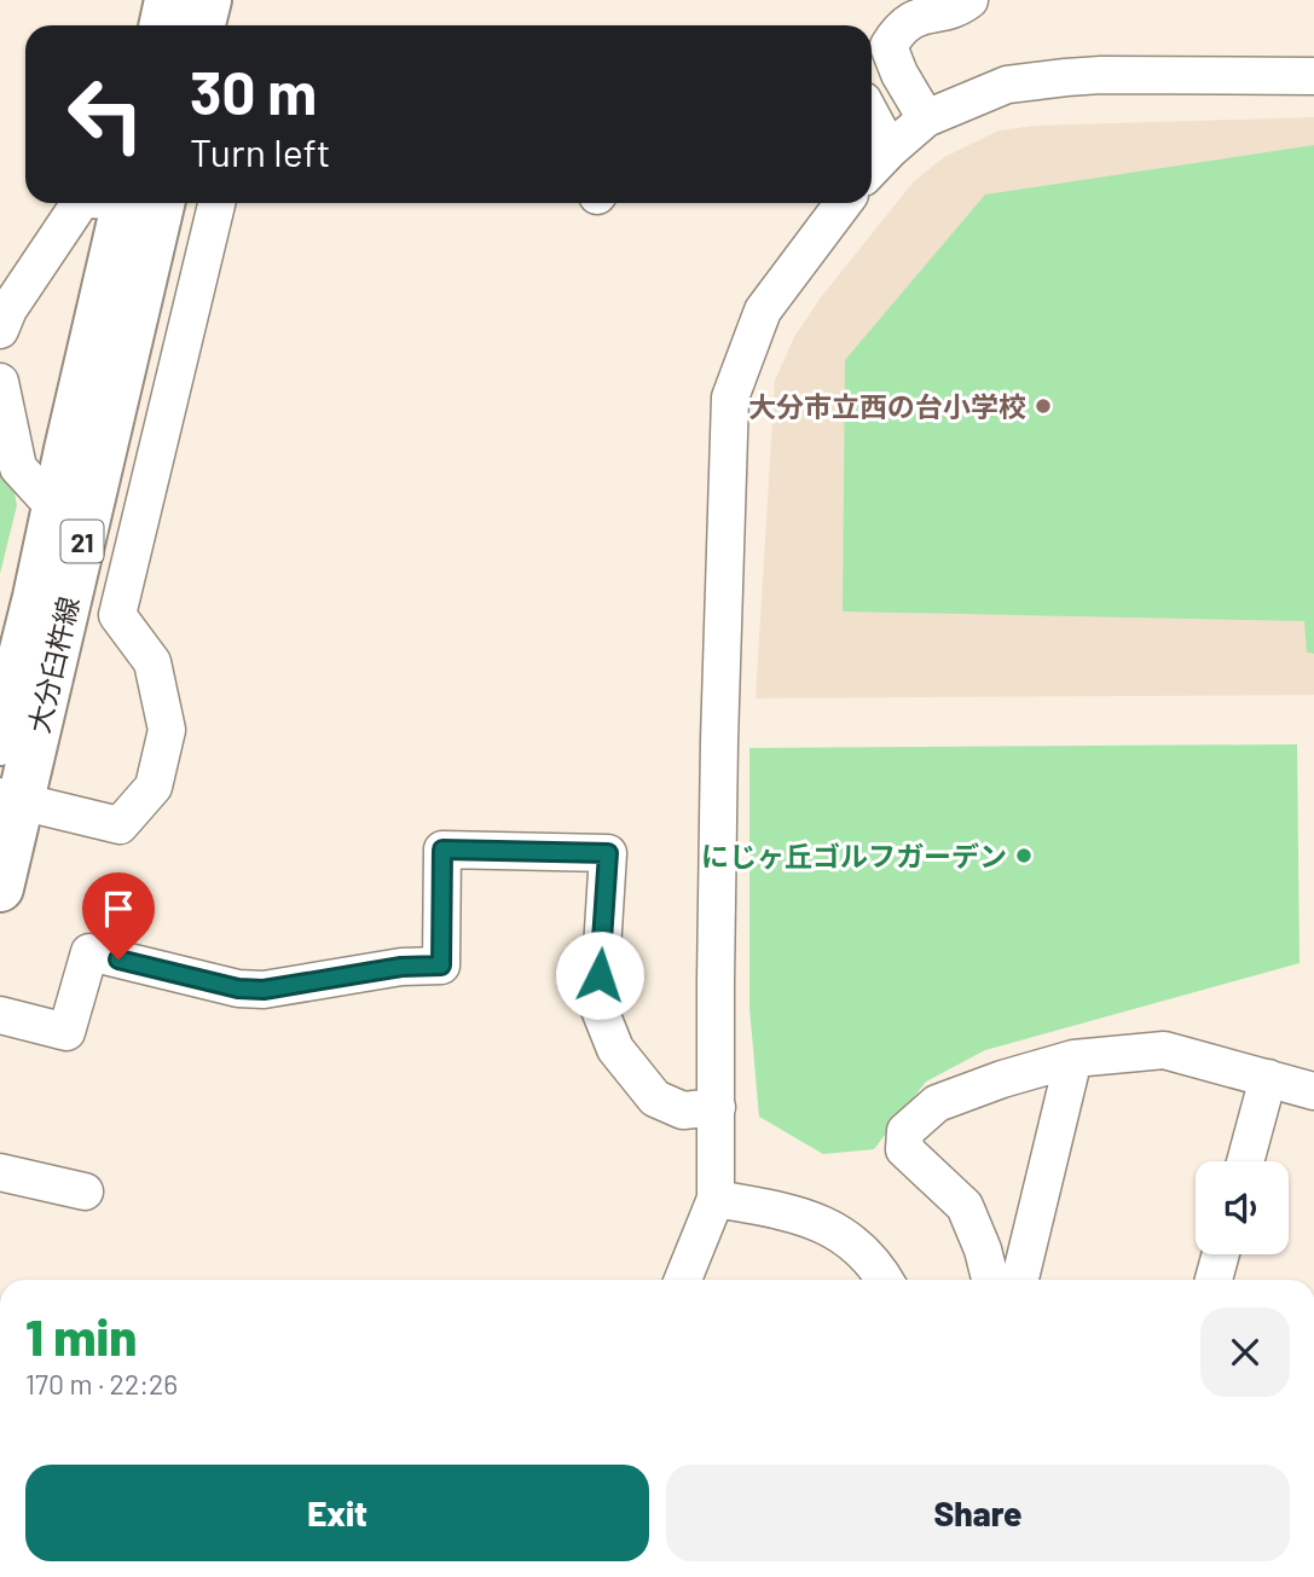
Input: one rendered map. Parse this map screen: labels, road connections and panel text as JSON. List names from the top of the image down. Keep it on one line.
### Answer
{"streets":{"main road":["21","大分臼杵線"]},"places":["大分市立西の台小学校","にじヶ丘ゴルフガーデン"],"page":{"turn":["30 m","Turn left"],"heading":["1 min","170 m · 22:26"],"buttons":["Exit","Share"]}}
